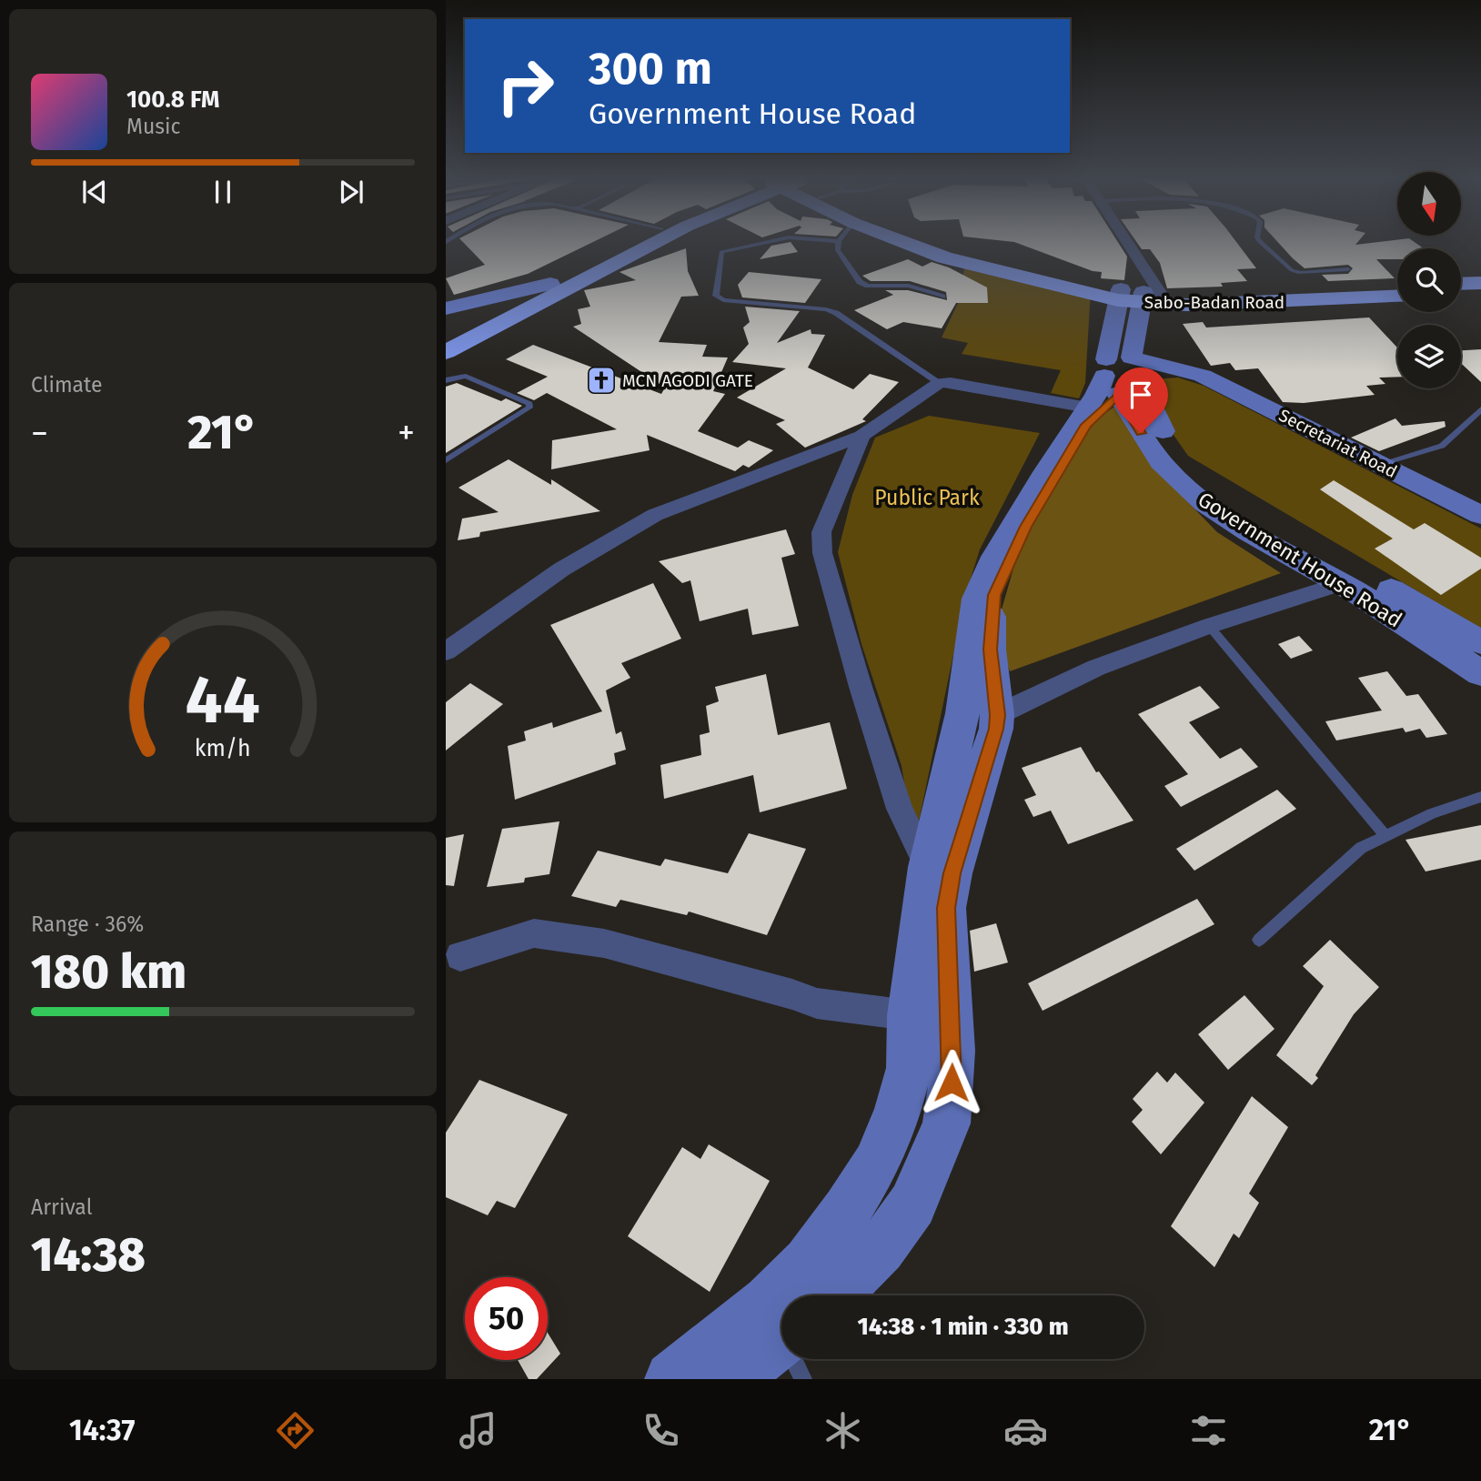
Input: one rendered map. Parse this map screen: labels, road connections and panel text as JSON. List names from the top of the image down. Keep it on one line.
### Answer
{"streets":{"highway":["Sabo-Badan Road"],"main road":["Secretariat Road","Government House Road"]},"crossings":[["Secretariat Road","Government House Road"]],"parks":["Public Park"],"places":{"church":["MCN AGODI GATE"]},"north":"bottom","page":{"turn":["300 m","Government House Road"],"song":["100.8 FM","Music"],"tile":["Climate",["Range · 36%","180 km"],["Arrival","14:38"]],"heat":["−","21°","+"],"limit":"50","trip":"14:38 · 1 min · 330 m","tabs":["14:37","21°"],"gauge":["44","km/h"]}}
